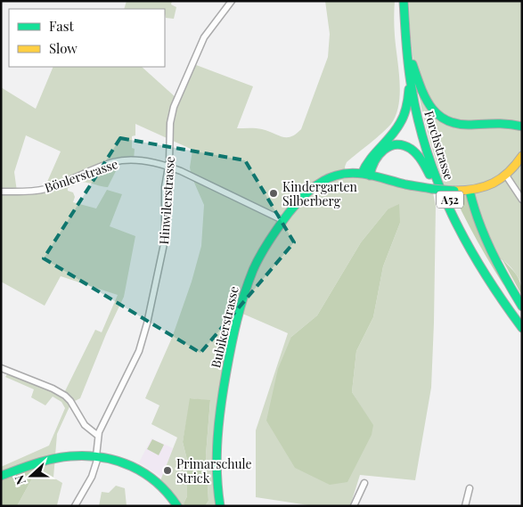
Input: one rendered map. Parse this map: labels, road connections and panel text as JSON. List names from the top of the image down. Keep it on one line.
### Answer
{"streets":{"main road":["Forchstrasse","A52","Bubikerstrasse"],"street":["Bönlerstrasse","Hinwilerstrasse"]},"crossings":[["Bönlerstrasse","Hinwilerstrasse"],["Bönlerstrasse","Bubikerstrasse"]],"places":["Kindergarten Silberberg","Primarschule Strick"],"legend":["Fast","Slow"],"north":"left"}
